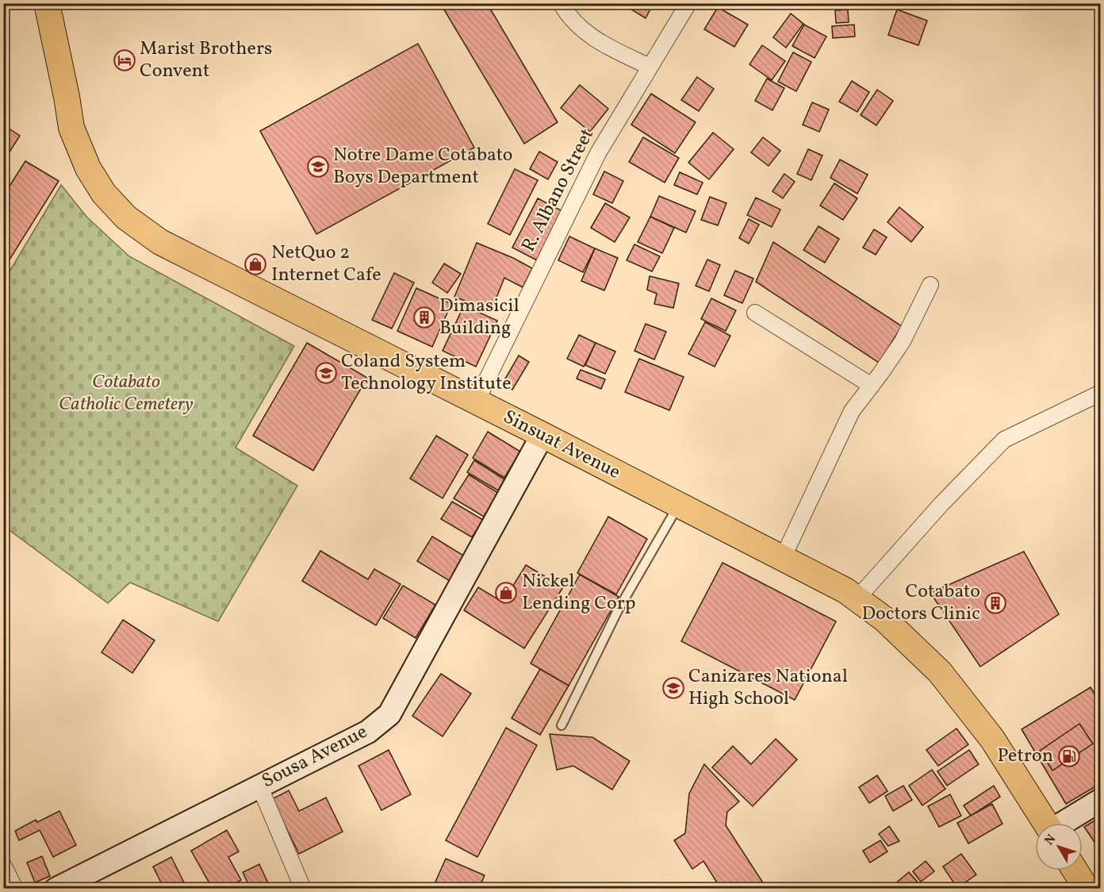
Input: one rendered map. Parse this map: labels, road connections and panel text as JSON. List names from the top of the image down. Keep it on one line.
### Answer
{"streets":{"main road":["Sinsuat Avenue"],"street":["R. Albano Street","Sousa Avenue"]},"crossings":[["R. Albano Street","Sinsuat Avenue"],["Sinsuat Avenue","Sousa Avenue"]],"parks":["Cotabato Catholic Cemetery"],"places":{"hotel":["Marist Brothers Convent"],"school or university":["Notre Dame Cotabato Boys Department","Coland System Technology Institute","Canizares National High School"],"shop":["NetQuo 2 Internet Cafe","Nickel Lending Corp"],"building":["Dimasicil Building","Cotabato Doctors Clinic"],"fuel station":["Petron"]},"north":"top left"}
